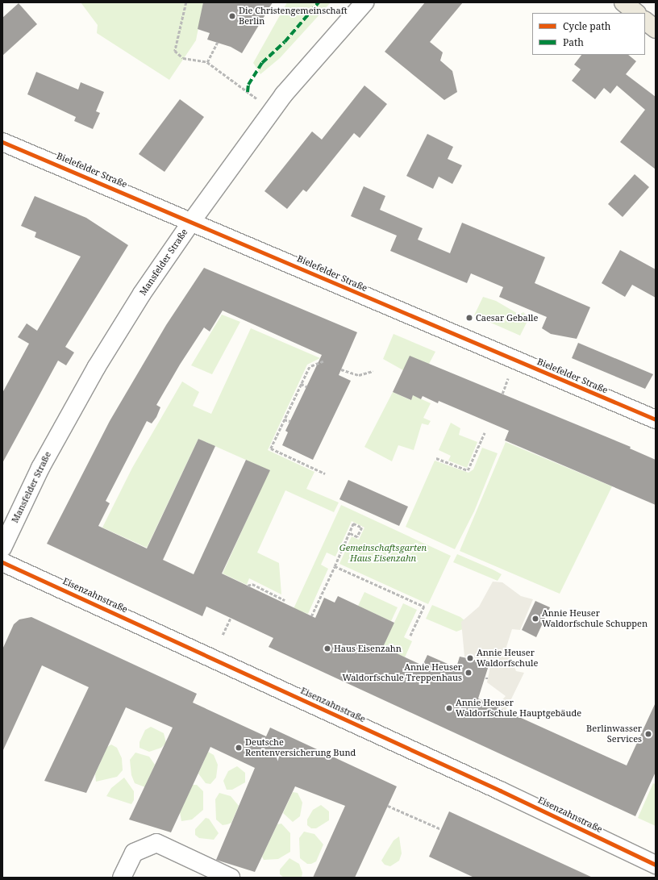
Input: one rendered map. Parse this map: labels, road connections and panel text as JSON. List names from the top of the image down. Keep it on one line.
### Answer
{"streets":{"street":["Bielefelder Straße","Mansfelder Straße","Eisenzahnstraße"]},"crossings":[["Bielefelder Straße","Mansfelder Straße"]],"parks":["Gemeinschaftsgarten Haus Eisenzahn"],"places":["Die Christengemeinschaft Berlin","Caesar Geballe","Annie Heuser Waldorfschule Schuppen","Haus Eisenzahn","Annie Heuser Waldorfschule","Annie Heuser Waldorfschule Treppenhaus","Annie Heuser Waldorfschule Hauptgebäude","Berlinwasser Services","Deutsche Rentenversicherung Bund"],"legend":["Cycle path","Path"]}
